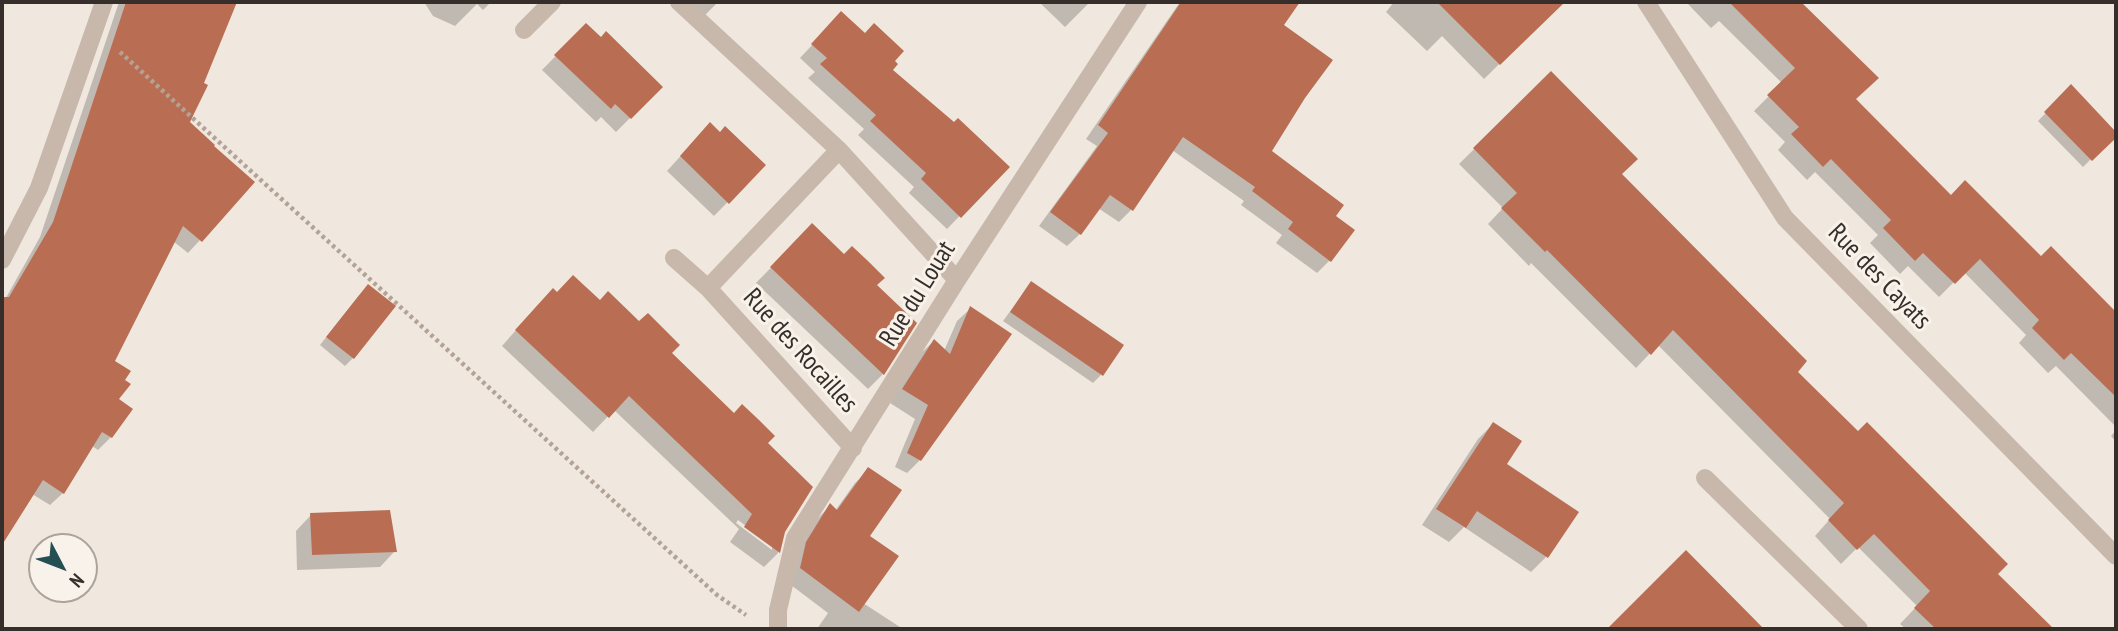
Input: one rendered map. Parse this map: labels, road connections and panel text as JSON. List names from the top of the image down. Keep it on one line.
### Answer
{"streets":{"street":["Rue des Cayats","Rue du Louat","Rue des Rocailles"]},"crossings":[["Rue du Louat","Rue des Rocailles"]],"north":"bottom right"}
